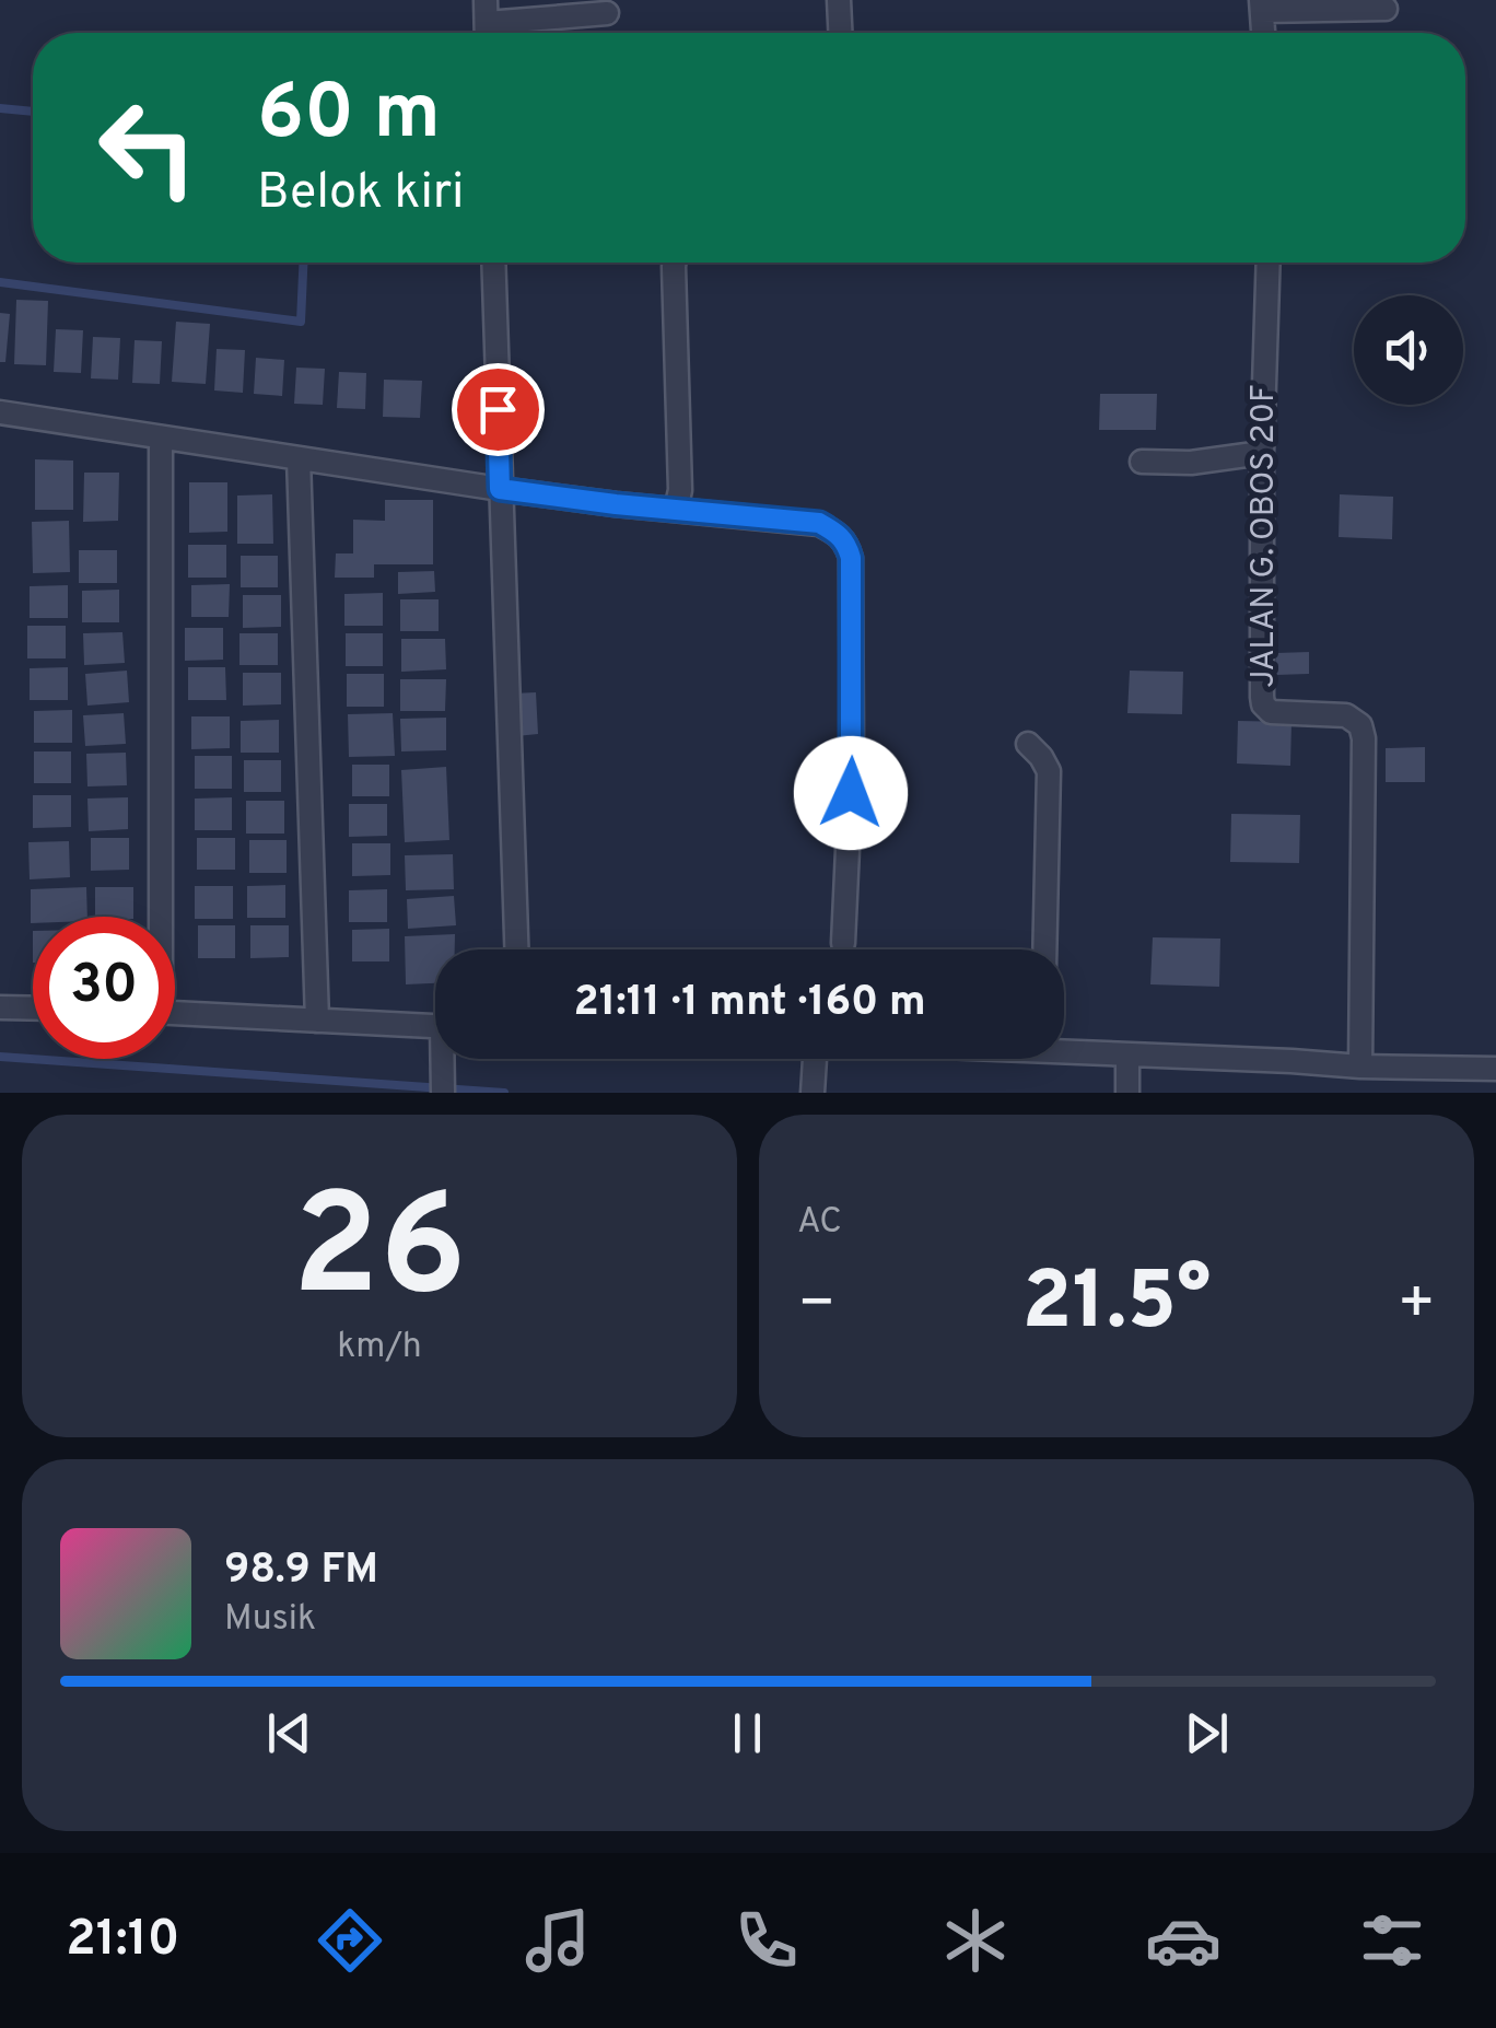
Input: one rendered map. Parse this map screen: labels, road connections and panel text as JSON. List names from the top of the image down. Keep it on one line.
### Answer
{"streets":{"street":["JALAN G. OBOS 20F"]},"page":{"turn":["60 m","Belok kiri"],"limit":"30","trip":"21:11 · 1 mnt · 160 m","tile":[["26","km/h"],"AC"],"heat":["−","21.5°","+"],"song":["98.9 FM","Musik"],"tabs":"21:10"}}
